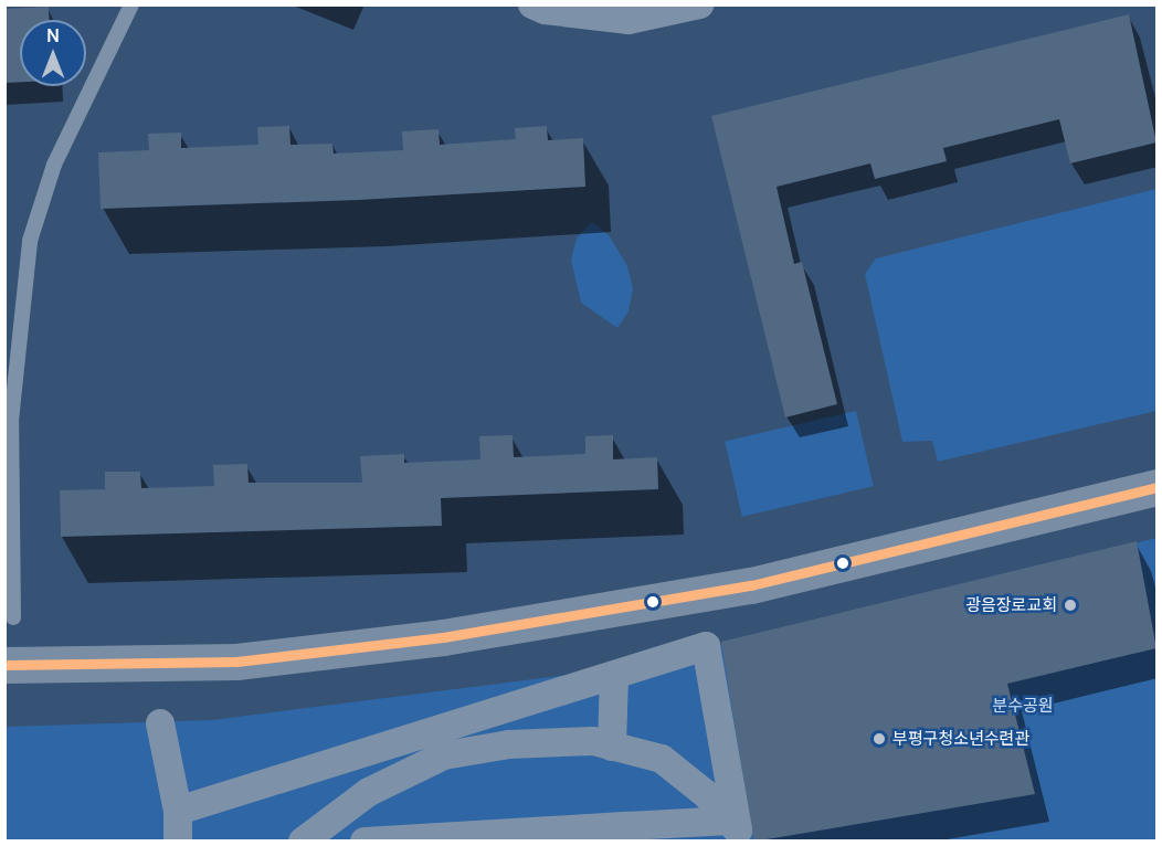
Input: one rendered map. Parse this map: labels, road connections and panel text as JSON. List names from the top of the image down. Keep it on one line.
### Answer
{"parks":["분수공원"],"places":["광음장로교회","부평구청소년수련관"],"north":"top"}
